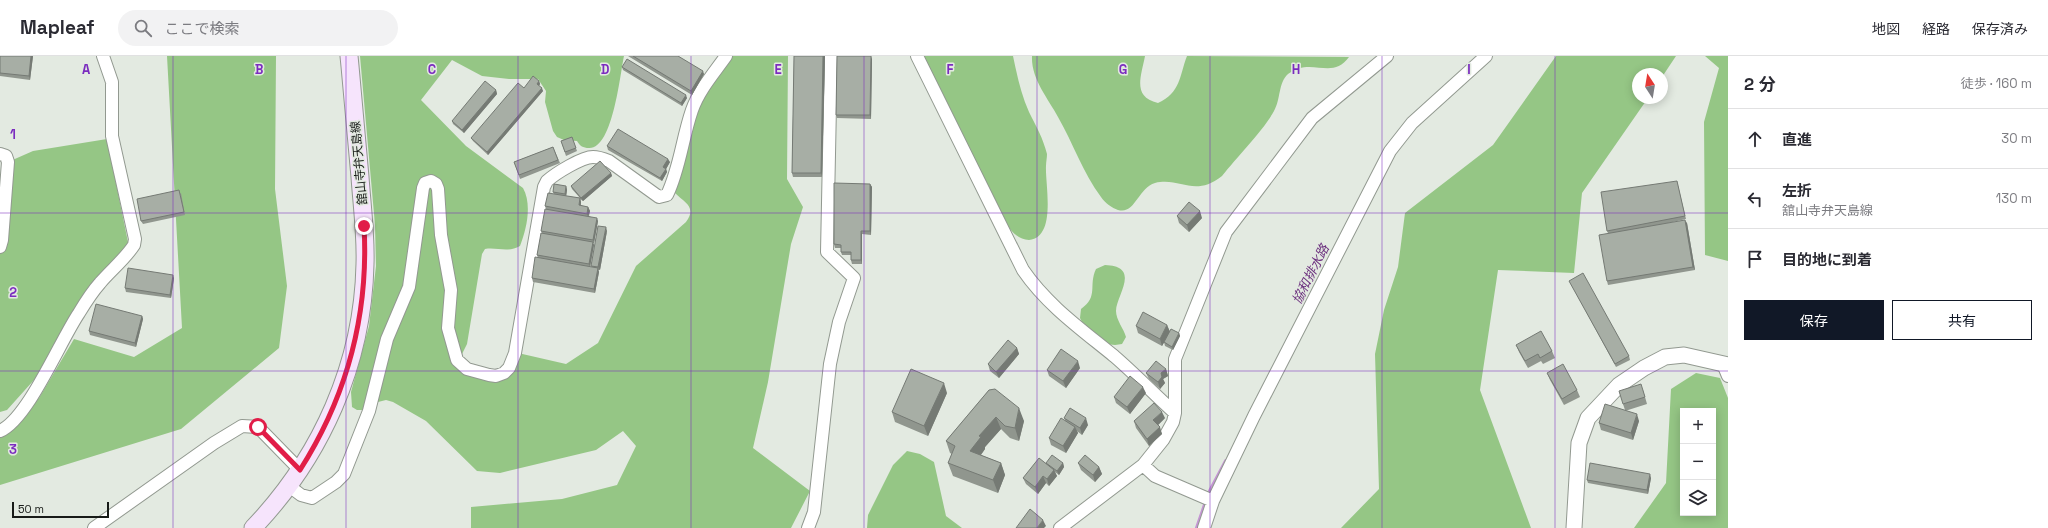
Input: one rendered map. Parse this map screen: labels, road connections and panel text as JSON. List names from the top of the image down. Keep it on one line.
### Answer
{"streets":{"main road":["舘山寺弁天島線"]},"water":["協和排水路"],"scale_bar":"50 m","north":"top","page":{"header":"Mapleaf","search":"ここで検索","nav":["地図","経路","保存済み"],"heading":["2 分","徒歩 · 160 m"],"list":[["直進","30 m"],["左折","舘山寺弁天島線","130 m"],"目的地に到着"],"buttons":["保存","共有"],"map_buttons":["+","−"],"scale":"50 m"},"grid":{"columns":["A","B","C","D","E","F","G","H","I"],"rows":["1","2","3"]}}
